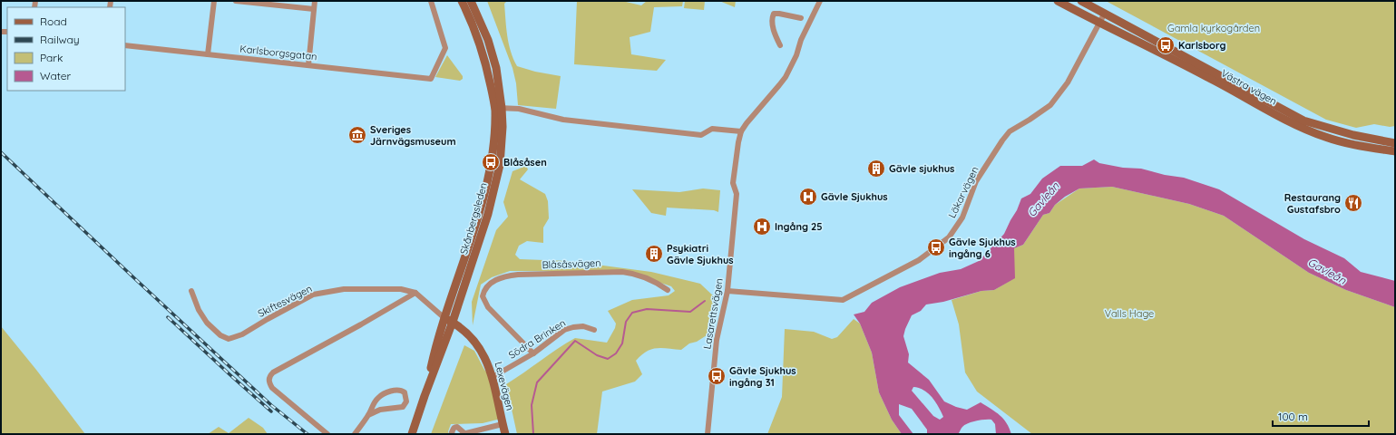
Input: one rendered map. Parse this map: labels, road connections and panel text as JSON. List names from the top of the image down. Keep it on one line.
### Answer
{"streets":{"street":["Karlsborgsgatan","Västra vägen","Läkarvägen","Skånbergsleden","Blåsåsvägen","Skiftesvägen","Lasarettsvägen","Södra Brinken","Lexevägen"]},"crossings":[["Västra vägen","Läkarvägen"],["Läkarvägen","Lasarettsvägen"],["Skånbergsleden","Skiftesvägen"],["Skånbergsleden","Lexevägen"],["Blåsåsvägen","Södra Brinken"],["Skiftesvägen","Lexevägen"],["Södra Brinken","Lexevägen"]],"water":["Gavleån"],"parks":["Gamla kyrkogården","Valls Hage"],"places":{"bus stop":["Karlsborg","Blåsåsen","Gävle Sjukhus ingång 6","Gävle Sjukhus ingång 31"],"museum":["Sveriges Järnvägsmuseum"],"building":["Gävle sjukhus","Psykiatri Gävle Sjukhus"],"hospital":["Gävle Sjukhus","Ingång 25"],"restaurant":["Restaurang Gustafsbro"]},"legend":["Road","Railway","Park","Water"],"scale_bar":"100 m"}
